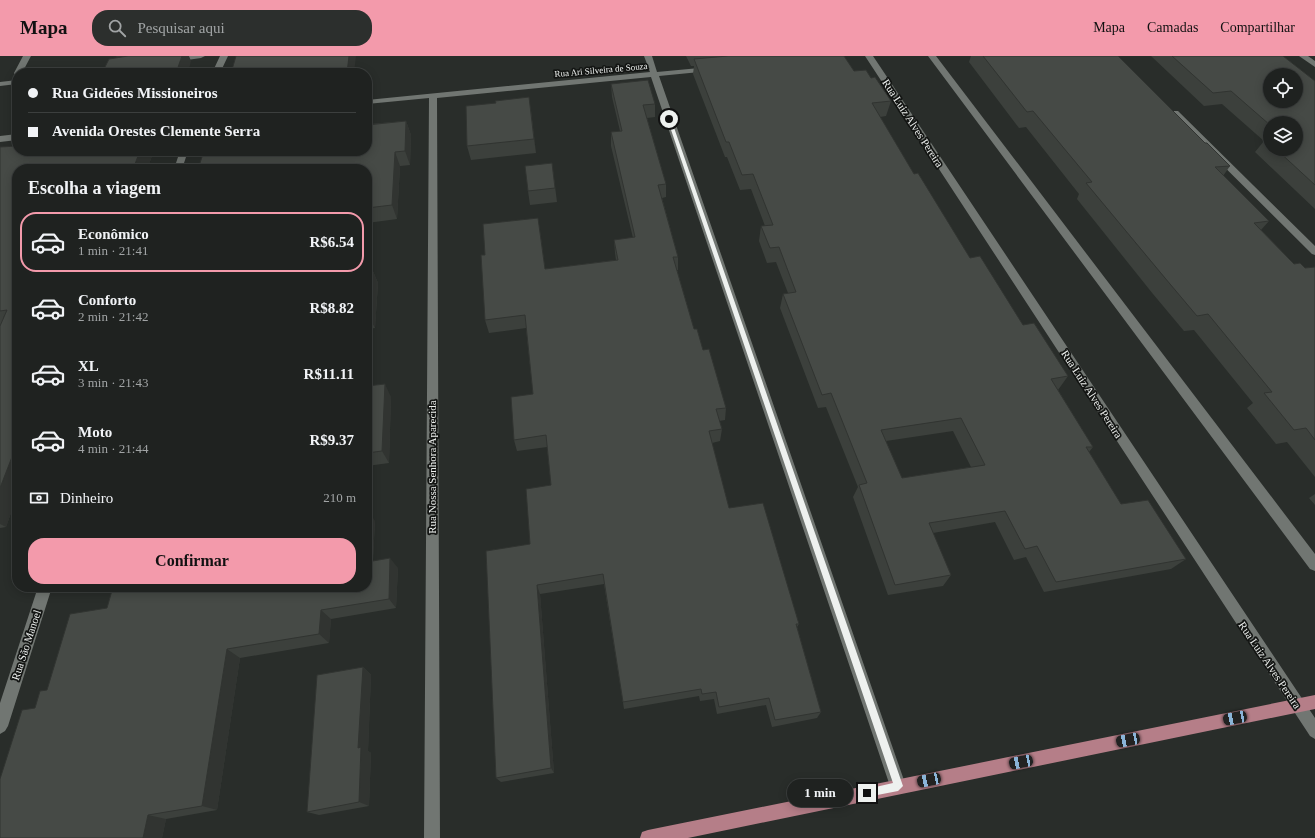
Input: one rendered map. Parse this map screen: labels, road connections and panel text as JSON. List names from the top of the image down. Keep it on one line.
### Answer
{"streets":{"street":["Rua Ari Silveira de Souza","Rua Luiz Alves Pereira","Rua Nossa Senhora Aparecida","Rua São Manoel"]},"crossings":[["Rua Ari Silveira de Souza","Rua Nossa Senhora Aparecida"]],"page":{"header":"Mapa","search":"Pesquisar aqui","nav":["Mapa","Camadas","Compartilhar"],"banner":["Rua Gideões Missioneiros","Avenida Orestes Clemente Serra"],"heading":"Escolha a viagem","list":[{"name":"Econômico","note":"1 min · 21:41","value":"R$6.54"},{"name":"Conforto","note":"2 min · 21:42","value":"R$8.82"},{"name":"XL","note":"3 min · 21:43","value":"R$11.11"},{"name":"Moto","note":"4 min · 21:44","value":"R$9.37"}],"pay":["Dinheiro","210 m"],"buttons":"Confirmar","bubble":"1 min"}}
